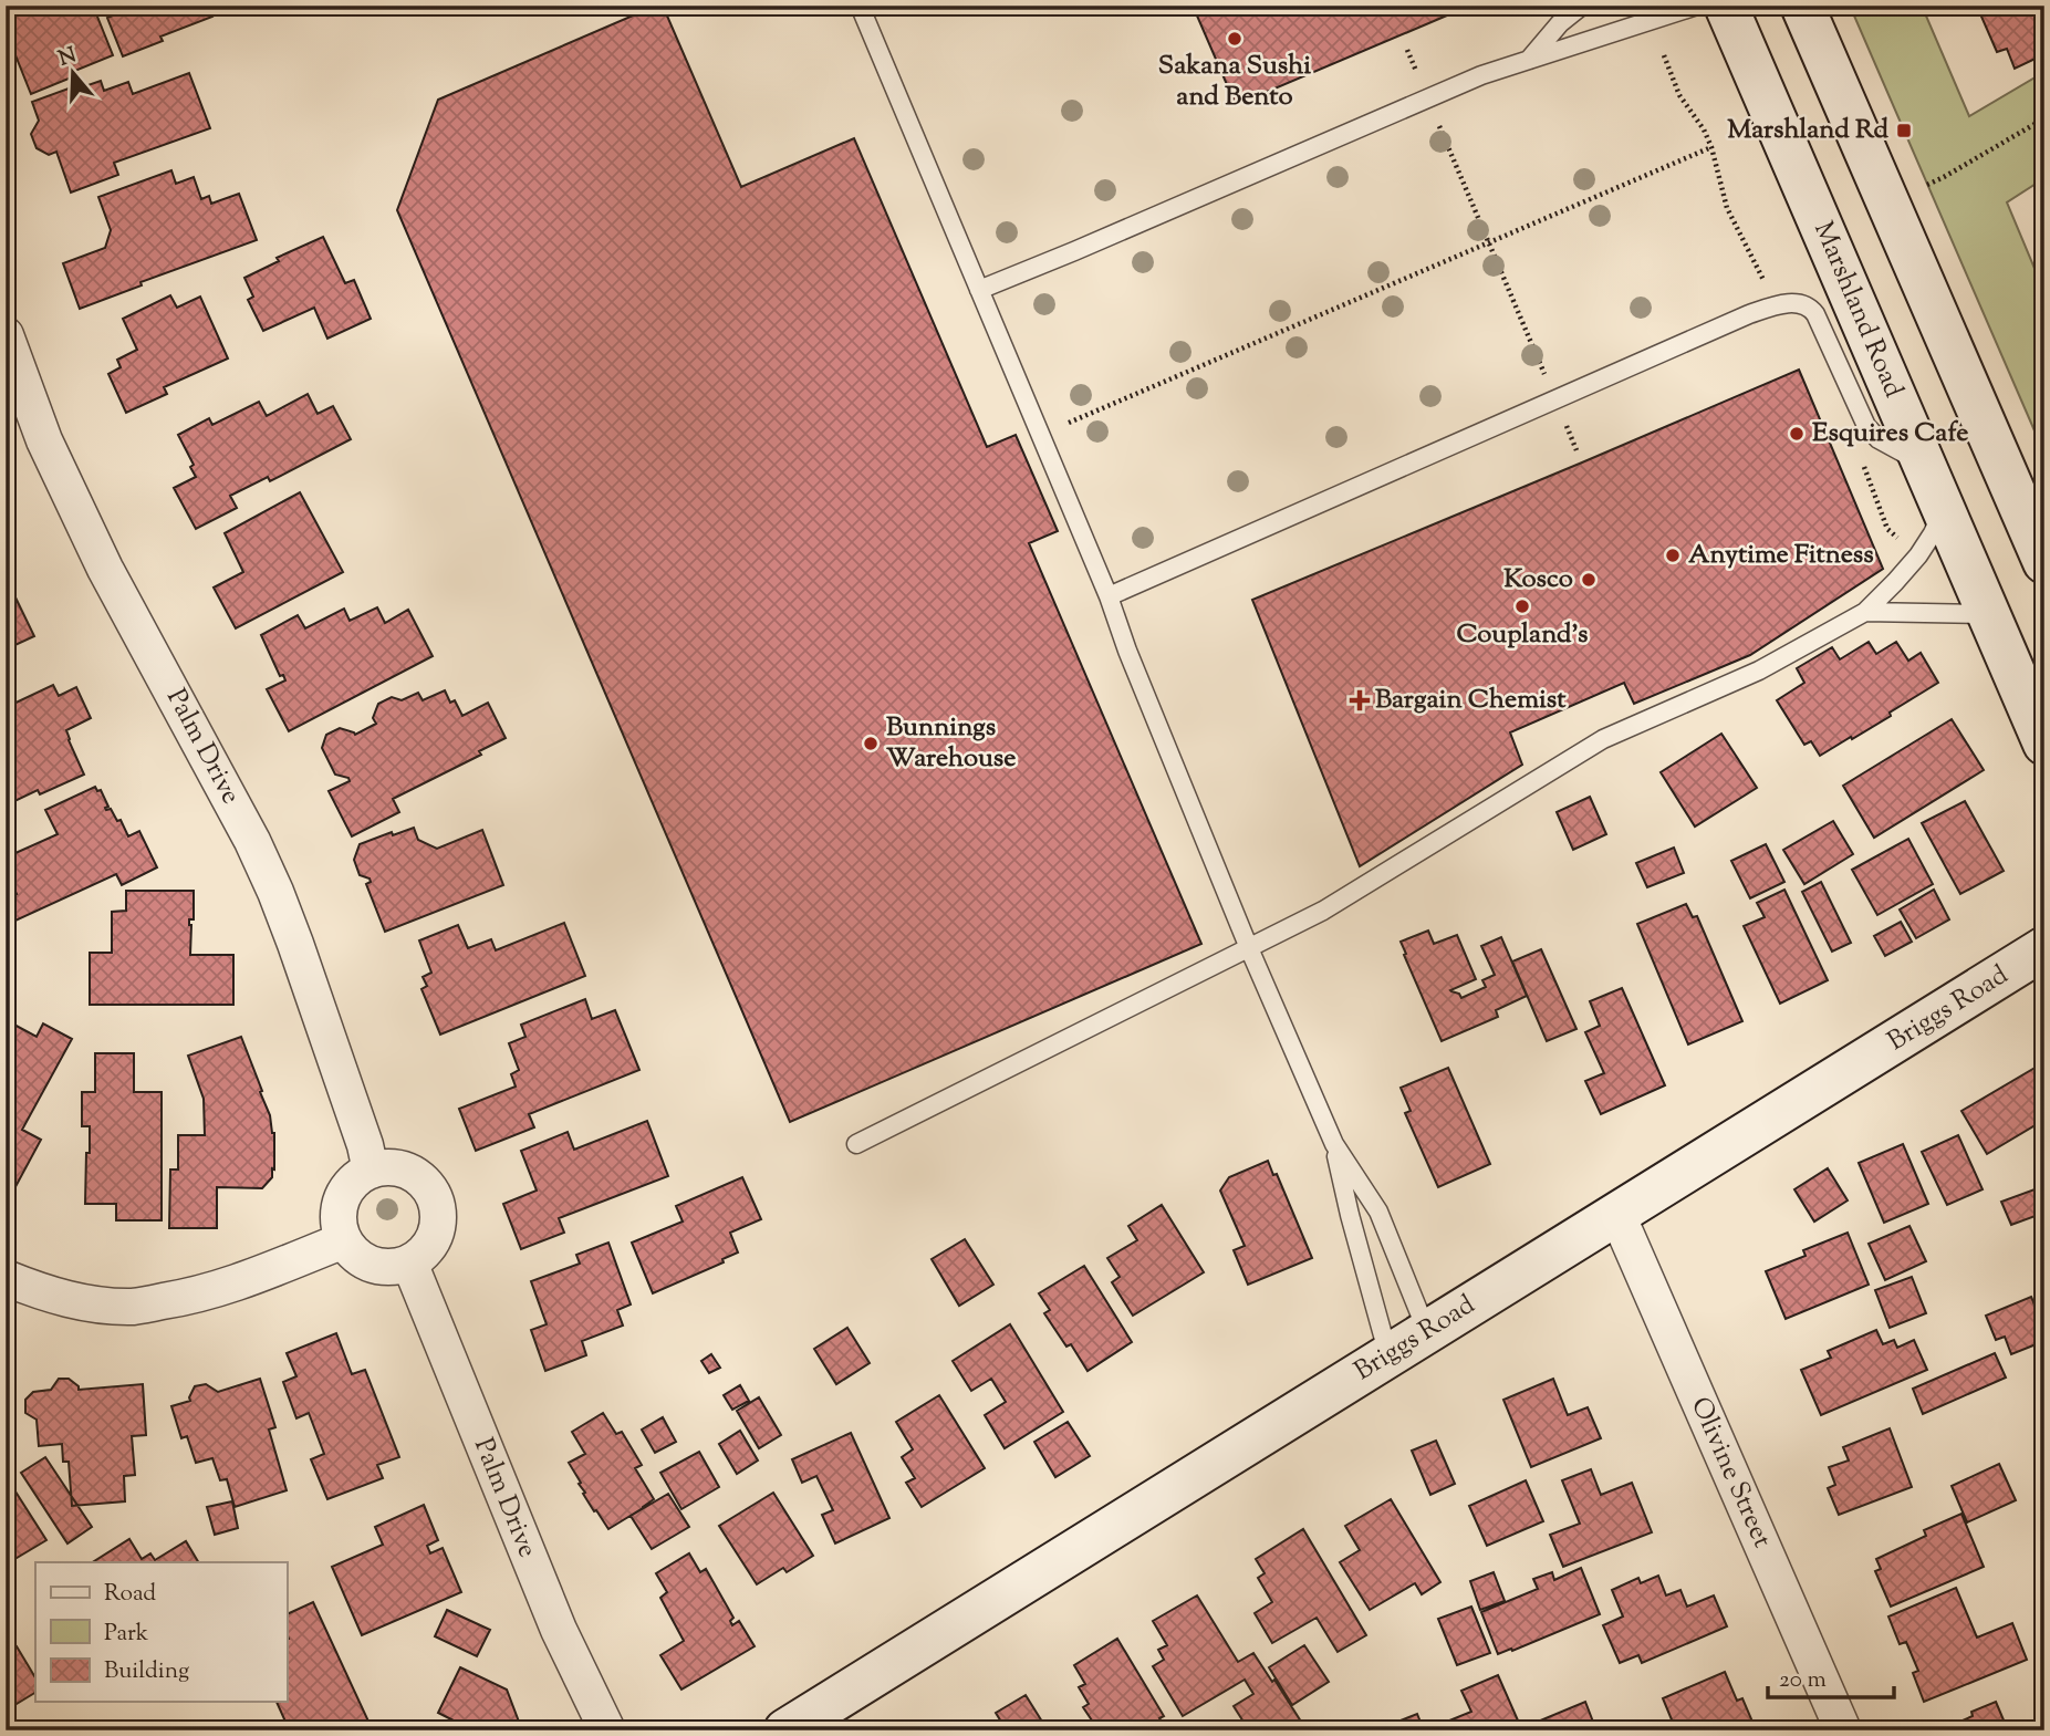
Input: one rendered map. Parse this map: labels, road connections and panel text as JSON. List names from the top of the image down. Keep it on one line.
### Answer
{"streets":{"main road":["Marshland Road","Briggs Road"],"street":["Palm Drive","Olivine Street"]},"crossings":[["Briggs Road","Olivine Street"]],"places":{"other":["Sakana Sushi and Bento","Esquires Cafe","Anytime Fitness","Kosco","Coupland's","Bunnings Warehouse"],"transit":["Marshland Rd"],"health":["Bargain Chemist"]},"legend":["Road","Park","Building"],"scale_bar":"20 m","north":"top"}
